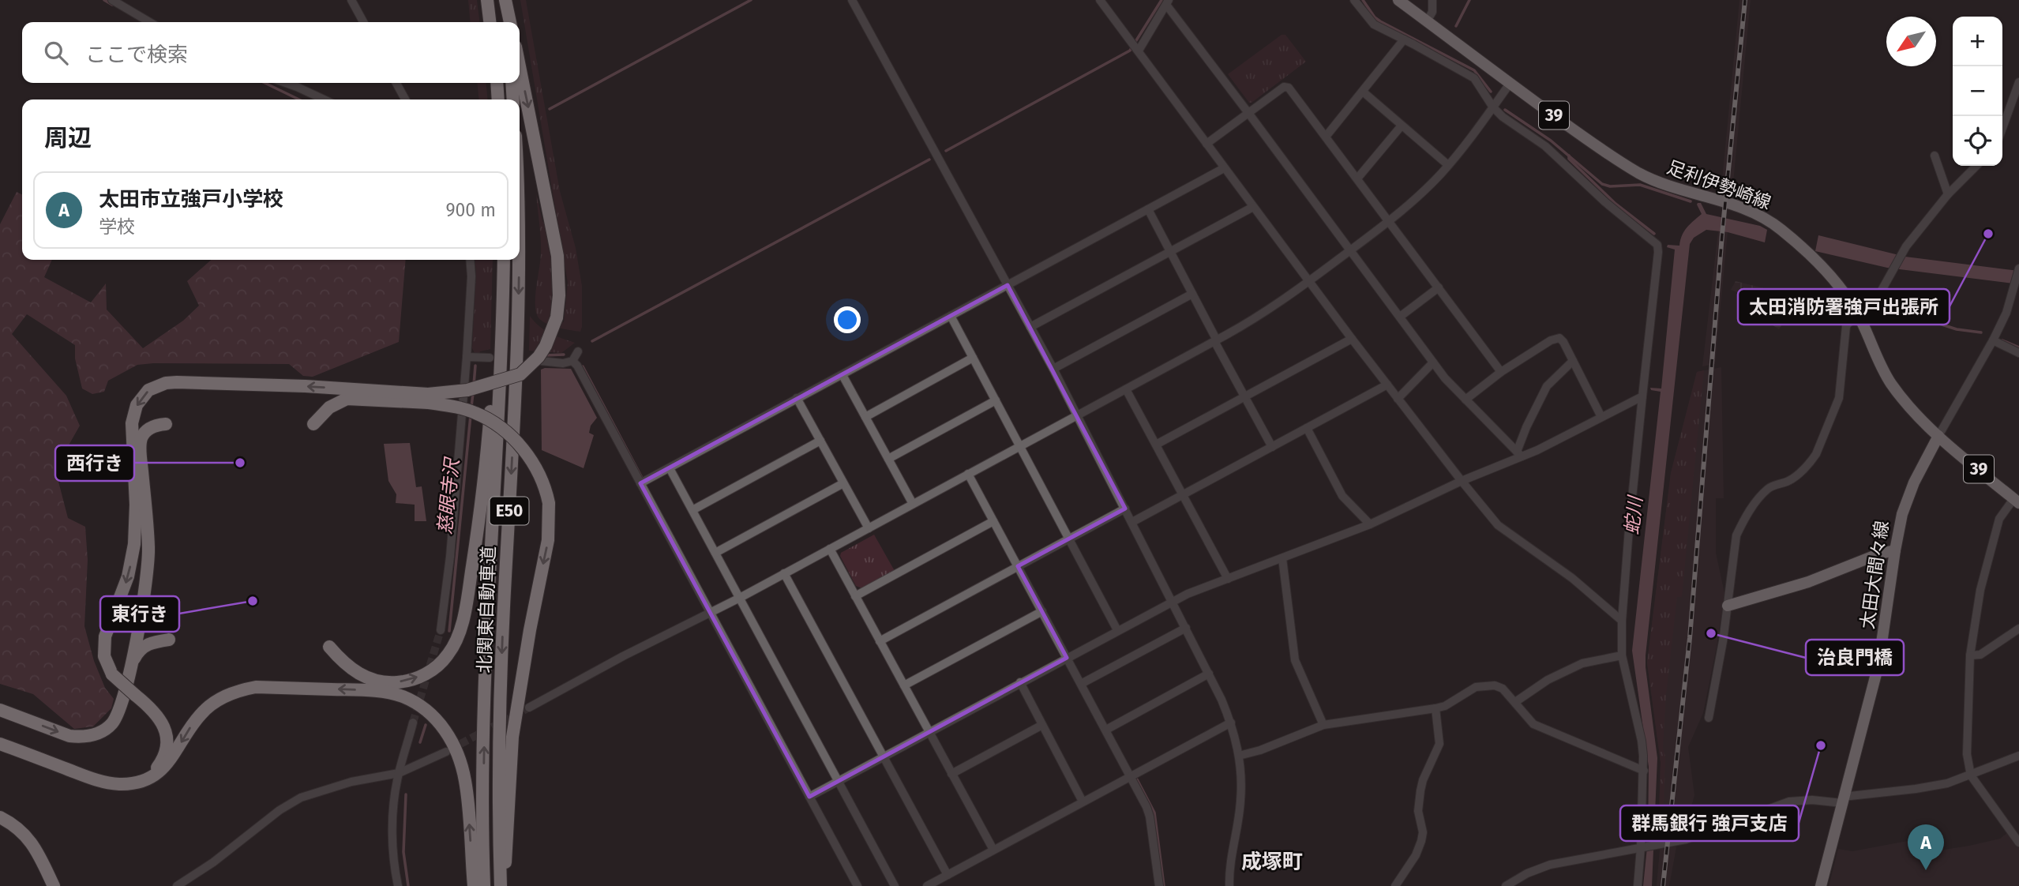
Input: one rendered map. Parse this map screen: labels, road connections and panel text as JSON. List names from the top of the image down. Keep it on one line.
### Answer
{"streets":{"highway":["E50","北関東自動車道"],"main road":["39","足利伊勢崎線","太田大間々線"]},"crossings":[["足利伊勢崎線","太田大間々線"]],"districts":["成塚町"],"water":["慈眼寺沢","蛇川"],"places":["太田消防署強戸出張所","西行き","東行き","治良門橋","群馬銀行 強戸支店"],"north":"bottom left","page":{"map_buttons":["+","−"],"search":"ここで検索","heading":"周辺","list":[{"mark":"A","name":"太田市立強戸小学校","note":"学校","value":"900 m"}],"pins":"A"}}
